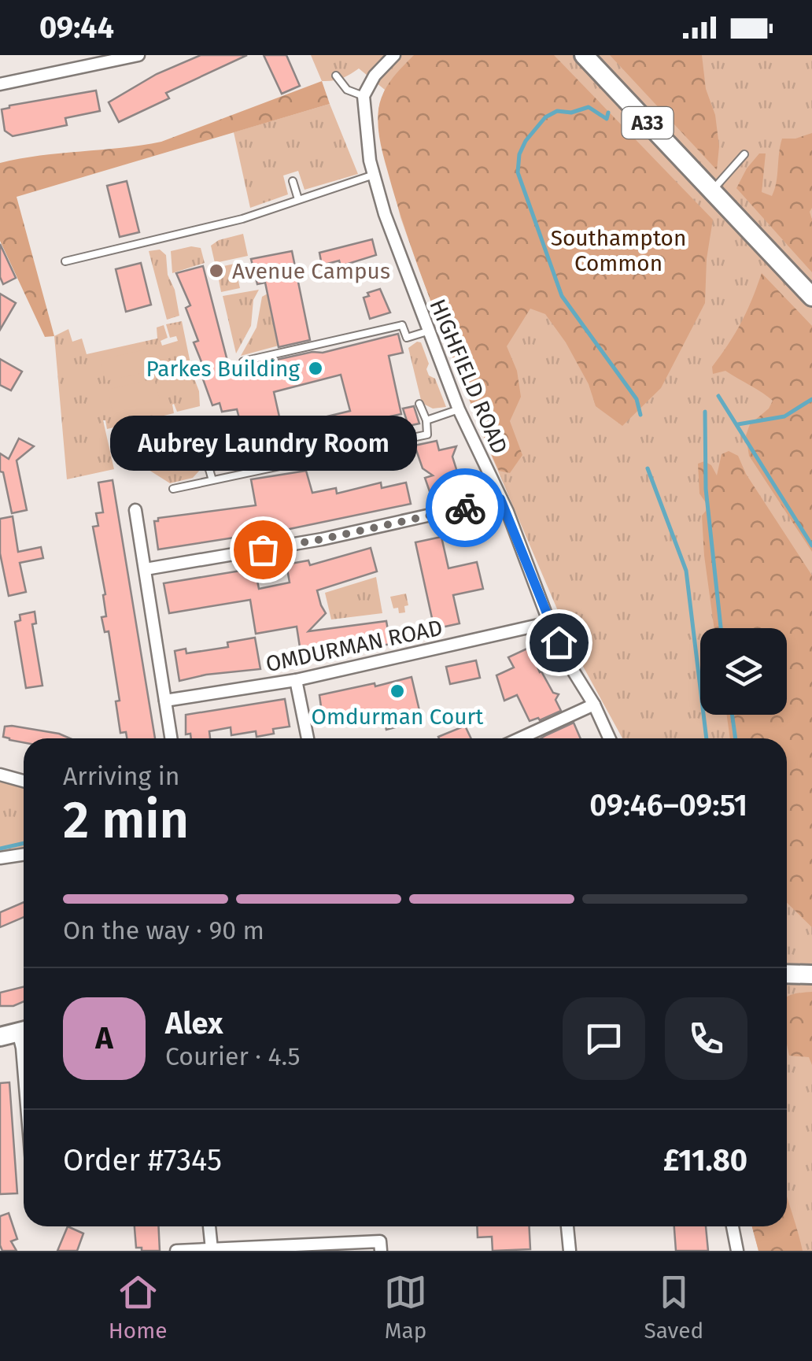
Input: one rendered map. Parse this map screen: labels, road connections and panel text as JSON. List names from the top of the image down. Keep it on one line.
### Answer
{"streets":{"main road":["A33"],"street":["HIGHFIELD ROAD","OMDURMAN ROAD"]},"crossings":[["HIGHFIELD ROAD","OMDURMAN ROAD"]],"parks":["Southampton Common"],"places":["Avenue Campus","Parkes Building","Aubrey Laundry Room","Omdurman Court"],"page":{"status":"09:44","bubble":"Aubrey Laundry Room","heading":["2 min","Arriving in","09:46–09:51"],"panel":["Alex","Courier · 4.5","Order #7345","£11.80"],"bar":"On the way · 90 m","round":"A","tabs":["Home","Map","Saved"]}}
